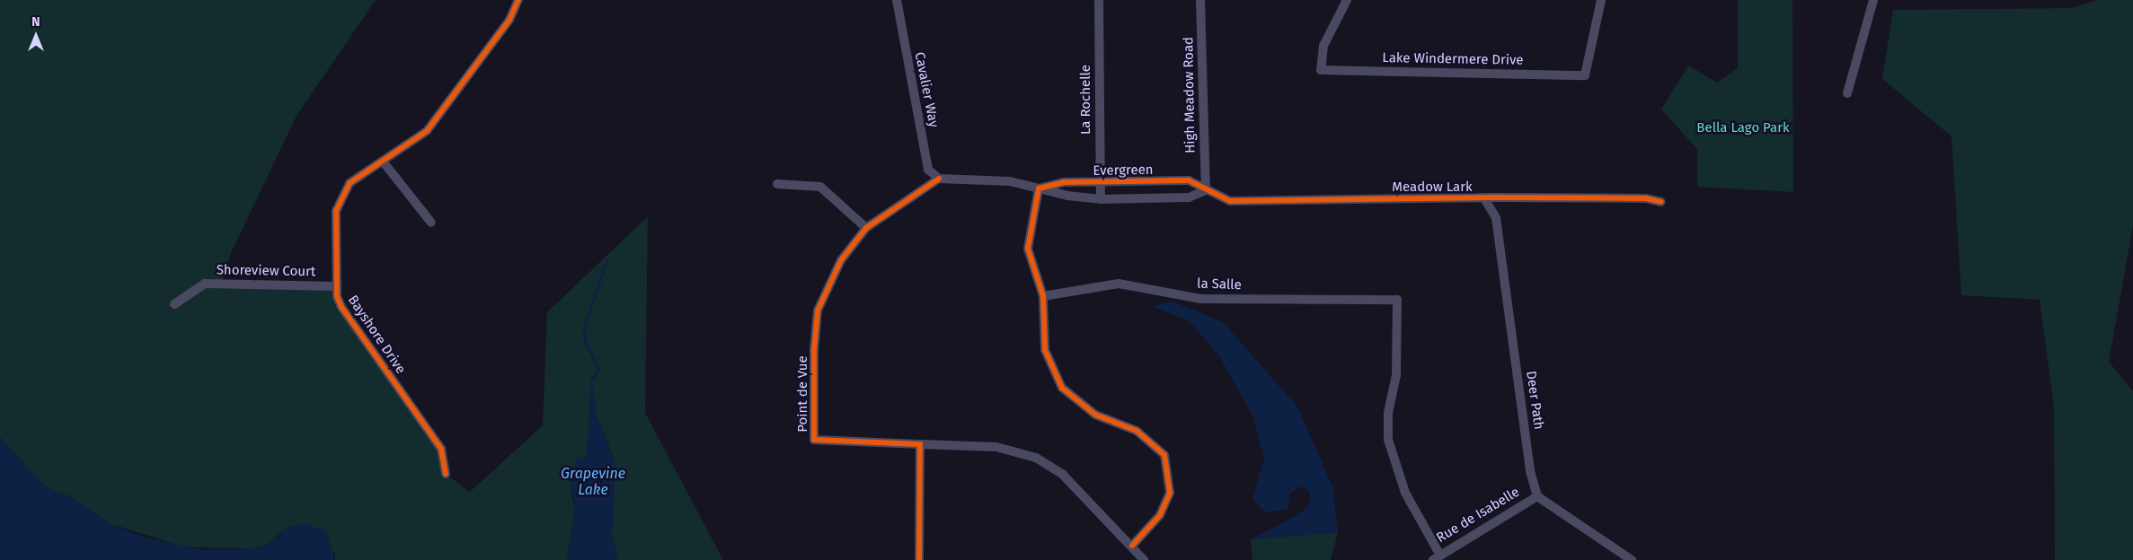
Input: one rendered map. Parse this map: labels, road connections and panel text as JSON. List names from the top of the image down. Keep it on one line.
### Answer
{"streets":{"street":["Lake Windermere Drive","Cavalier Way","High Meadow Road","La Rochelle","Evergreen","Meadow Lark","Shoreview Court","la Salle","Bayshore Drive","Point de Vue","Deer Path","Rue de Isabelle"]},"crossings":[["Cavalier Way","Evergreen"],["Cavalier Way","Point de Vue"],["High Meadow Road","Evergreen"],["High Meadow Road","Meadow Lark"],["La Rochelle","Evergreen"],["Evergreen","Meadow Lark"],["Evergreen","Point de Vue"],["Meadow Lark","Deer Path"],["Shoreview Court","Bayshore Drive"],["la Salle","Rue de Isabelle"],["Deer Path","Rue de Isabelle"]],"water":["Grapevine Lake"],"parks":["Bella Lago Park"],"north":"top"}
